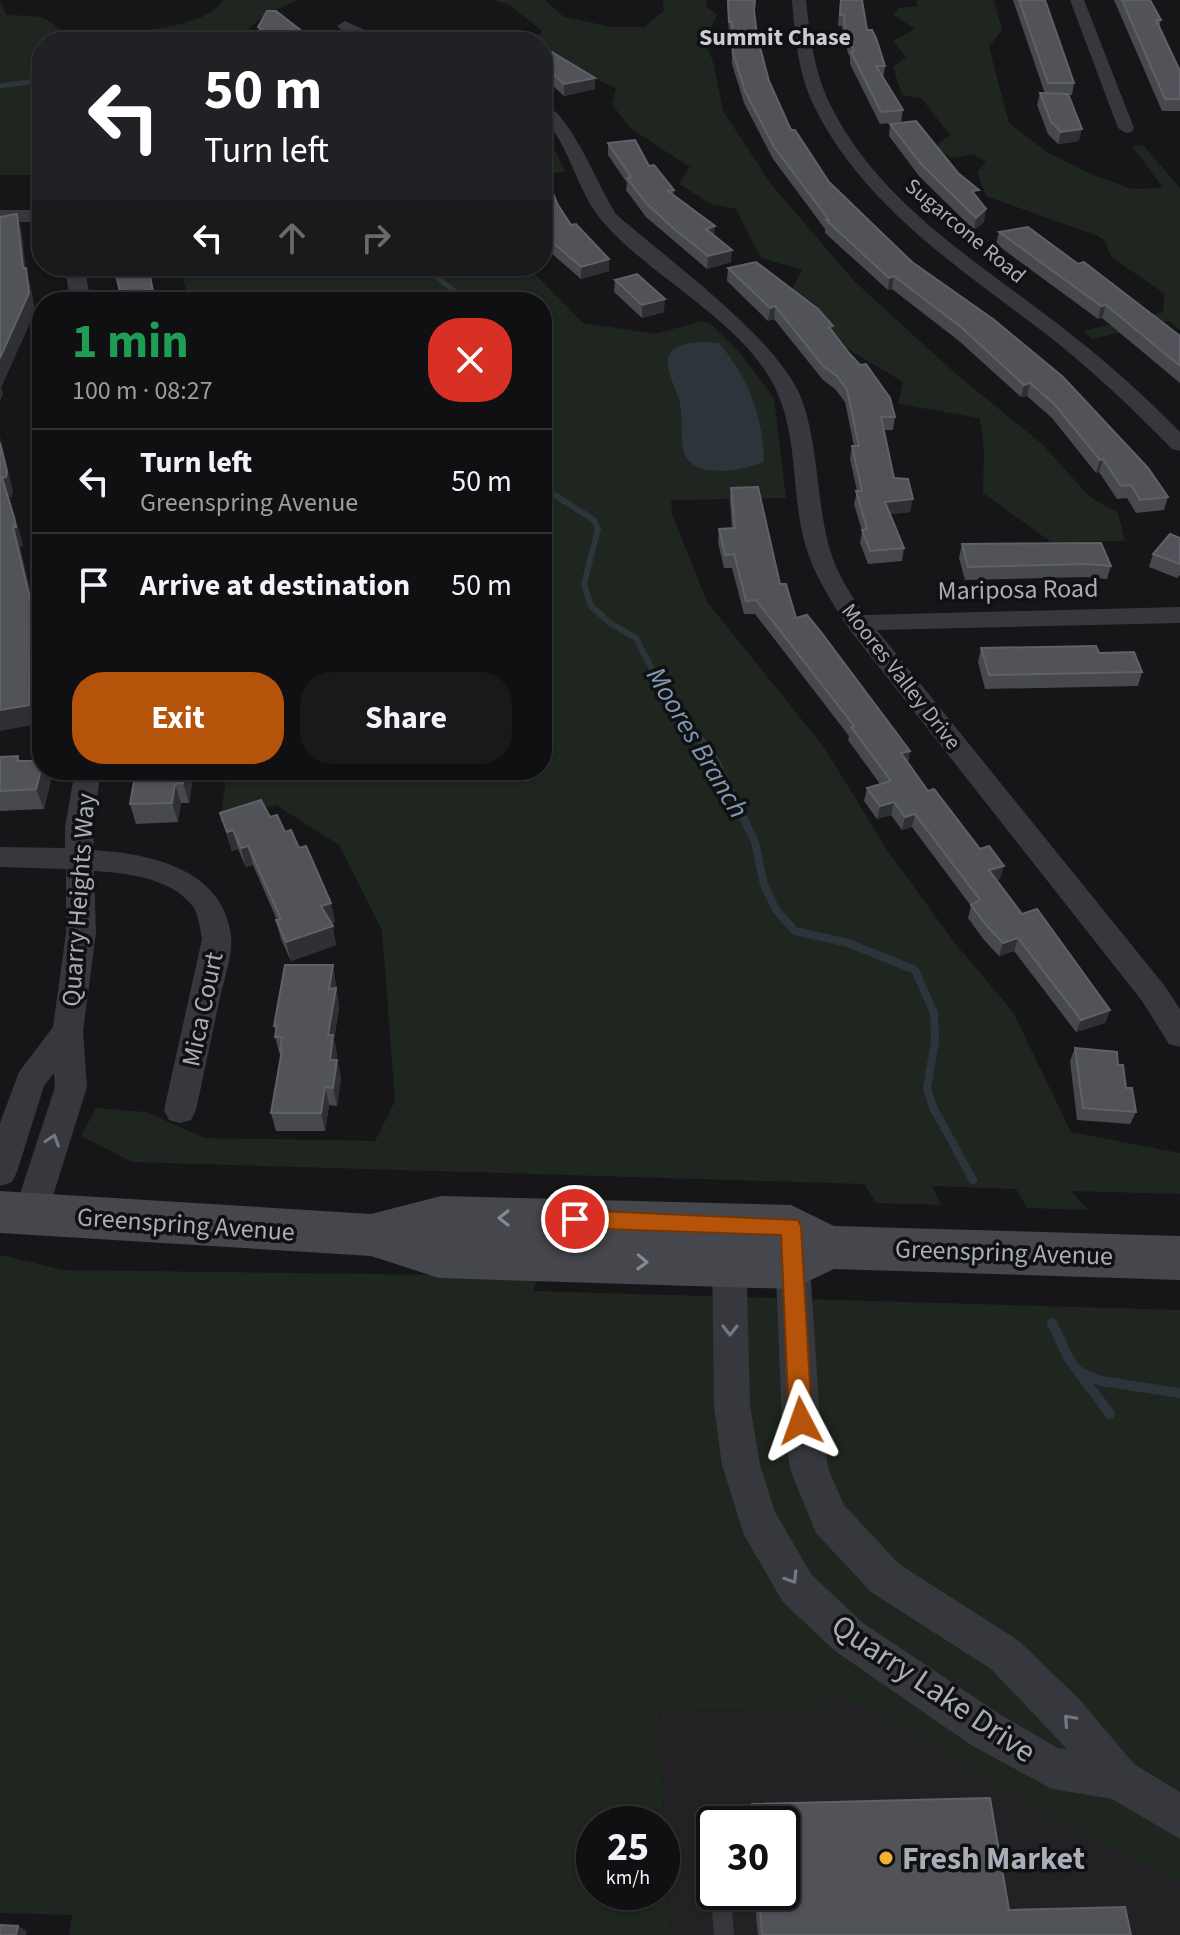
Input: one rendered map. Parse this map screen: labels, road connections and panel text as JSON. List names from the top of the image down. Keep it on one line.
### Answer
{"streets":{"main road":["Greenspring Avenue"],"street":["Sugarcone Road","Mariposa Road","Moores Valley Drive","Quarry Heights Way","Mica Court","Quarry Lake Drive"]},"crossings":[["Mariposa Road","Moores Valley Drive"],["Quarry Heights Way","Mica Court"],["Quarry Heights Way","Greenspring Avenue"],["Greenspring Avenue","Quarry Lake Drive"]],"districts":["Summit Chase"],"water":["Moores Branch"],"places":["Fresh Market"],"page":{"turn":["50 m","Turn left"],"heading":["1 min","100 m · 08:27"],"list":[{"name":"Turn left","note":"Greenspring Avenue","value":"50 m"},{"name":"Arrive at destination","value":"50 m"}],"buttons":["Exit","Share"],"speed":"25 km/h","limit":"30"}}
